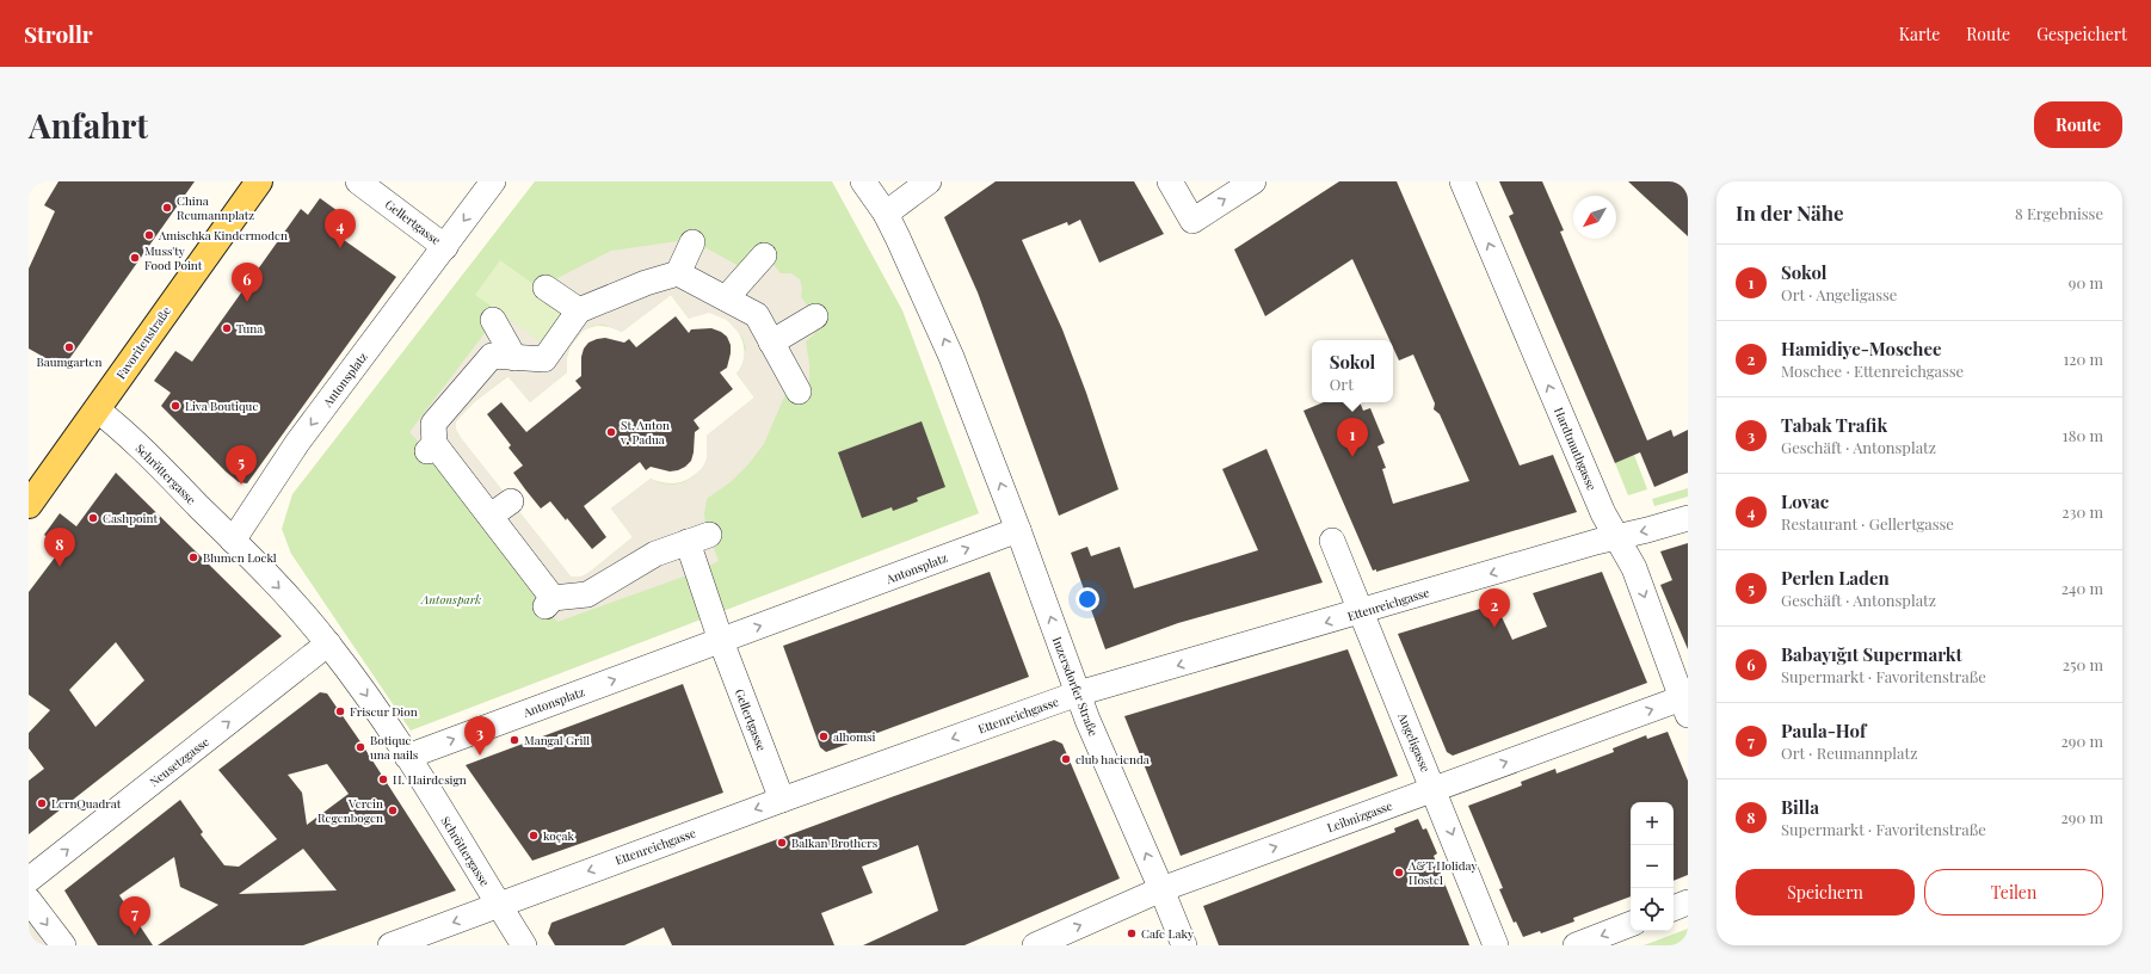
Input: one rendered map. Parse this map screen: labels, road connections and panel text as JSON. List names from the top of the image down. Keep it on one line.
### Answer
{"streets":{"main road":["Favoritenstraße"],"street":["Gellertgasse","Antonsplatz","Hardtmuthgasse","Schröttergasse","Ettenreichgasse","Inzersdorfer Straße","Angeligasse","Neusetzgasse","Leibnizgasse"]},"crossings":[["Gellertgasse","Antonsplatz"],["Gellertgasse","Ettenreichgasse"],["Favoritenstraße","Schröttergasse"],["Antonsplatz","Schröttergasse"],["Antonsplatz","Inzersdorfer Straße"],["Hardtmuthgasse","Ettenreichgasse"],["Hardtmuthgasse","Leibnizgasse"],["Schröttergasse","Ettenreichgasse"],["Ettenreichgasse","Inzersdorfer Straße"],["Ettenreichgasse","Angeligasse"],["Inzersdorfer Straße","Leibnizgasse"],["Angeligasse","Leibnizgasse"]],"one_way":["Ettenreichgasse","Inzersdorfer Straße","Angeligasse","Neusetzgasse","Leibnizgasse"],"parks":["Antonspark"],"places":["China Reumannplatz","Amischka Kindermoden","Muss'ty Food Point","Tuna","Baumgarten","Liva Boutique","St. Anton v. Padua","Cashpoint","Blumen Lockl","Friseur Dion","alhomsi","Mangal Grill","Botique una nails","club hacienda","H. Hairdesign","LernQuadrat","Verein Regenbogen","koçak","Balkan Brothers","A&T Holiday Hostel","Cafe Laky"],"north":"bottom left","page":{"header":"Strollr","nav":["Karte","Route","Gespeichert"],"buttons":["Route",["Speichern","Teilen"]],"title":"Anfahrt","heading":["In der Nähe","8 Ergebnisse"],"pins":["4","6","1","5","8","2","3","7"],"list":[{"mark":"1","name":"Sokol","note":"Ort · Angeligasse","value":"90 m"},{"mark":"2","name":"Hamidiye-Moschee","note":"Moschee · Ettenreichgasse","value":"120 m"},{"mark":"3","name":"Tabak Trafik","note":"Geschäft · Antonsplatz","value":"180 m"},{"mark":"4","name":"Lovac","note":"Restaurant · Gellertgasse","value":"230 m"},{"mark":"5","name":"Perlen Laden","note":"Geschäft · Antonsplatz","value":"240 m"},{"mark":"6","name":"Babayığıt Supermarkt","note":"Supermarkt · Favoritenstraße","value":"250 m"},{"mark":"7","name":"Paula-Hof","note":"Ort · Reumannplatz","value":"290 m"},{"mark":"8","name":"Billa","note":"Supermarkt · Favoritenstraße","value":"290 m"}],"popup":["Sokol","Ort"],"map_buttons":["+","−"]}}
